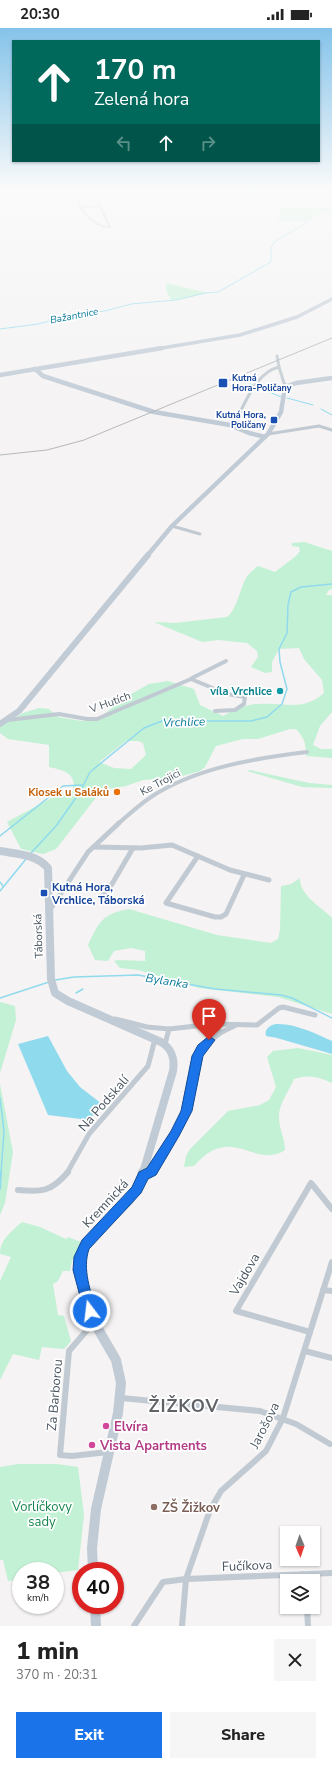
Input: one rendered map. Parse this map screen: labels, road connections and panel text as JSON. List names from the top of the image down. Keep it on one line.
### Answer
{"streets":{"street":["V Hutích","Ke Trojici","Táborská","Na Podskalí","Kremnická","Vajdova","Za Barborou","Jarošova","Fučíkova"]},"crossings":[["Ke Trojici","Táborská"],["Táborská","Na Podskalí"],["Kremnická","Za Barborou"],["Vajdova","Jarošova"],["Jarošova","Fučíkova"]],"districts":["ŽIŽKOV"],"water":["Bažantnice","Vrchlice","Bylanka"],"parks":["Vorlíčkovy sady"],"places":{"transit":["Kutná Hora-Poličany","Kutná Hora, Poličany","Kutná Hora, Vrchlice, Táborská"],"other":["víla Vrchlice","Kiosek u Saláků","Elvíra","Vista Apartments","ZŠ Žižkov"]},"north":"bottom","page":{"status":"20:30","turn":["170 m","Zelená hora"],"speed":"38 km/h","limit":"40","heading":["1 min","370 m · 20:31"],"buttons":["Exit","Share"]}}
